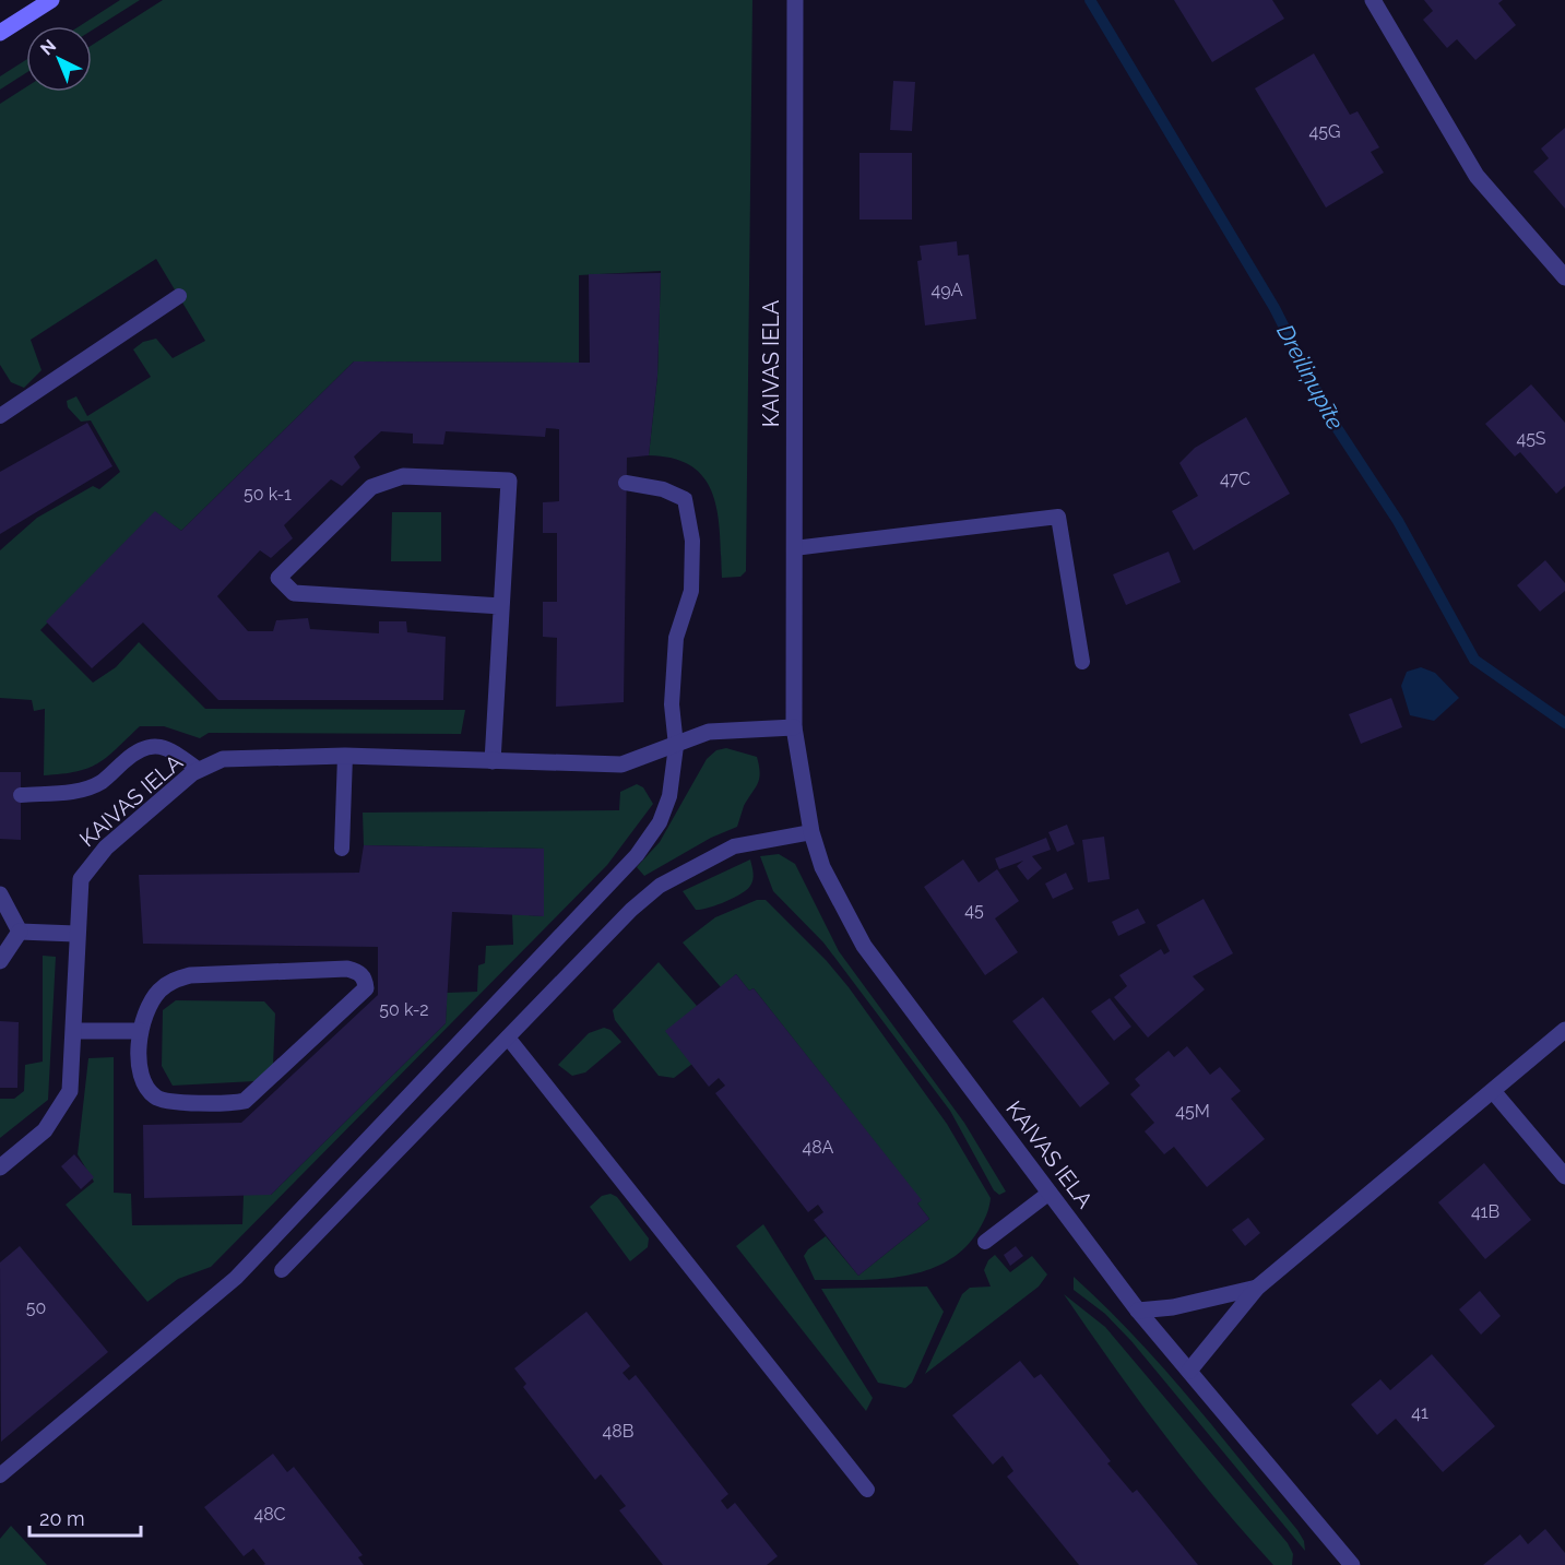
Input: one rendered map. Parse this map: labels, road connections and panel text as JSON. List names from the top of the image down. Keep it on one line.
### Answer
{"streets":{"street":["KAIVAS IELA"]},"water":["Dreiliņupīte"],"house_numbers":["45G","49A","45S","47C","50 k-1","45","50 k-2","45M","48A","41B","50","41","48B","48C"],"scale_bar":"20 m","north":"top left"}
